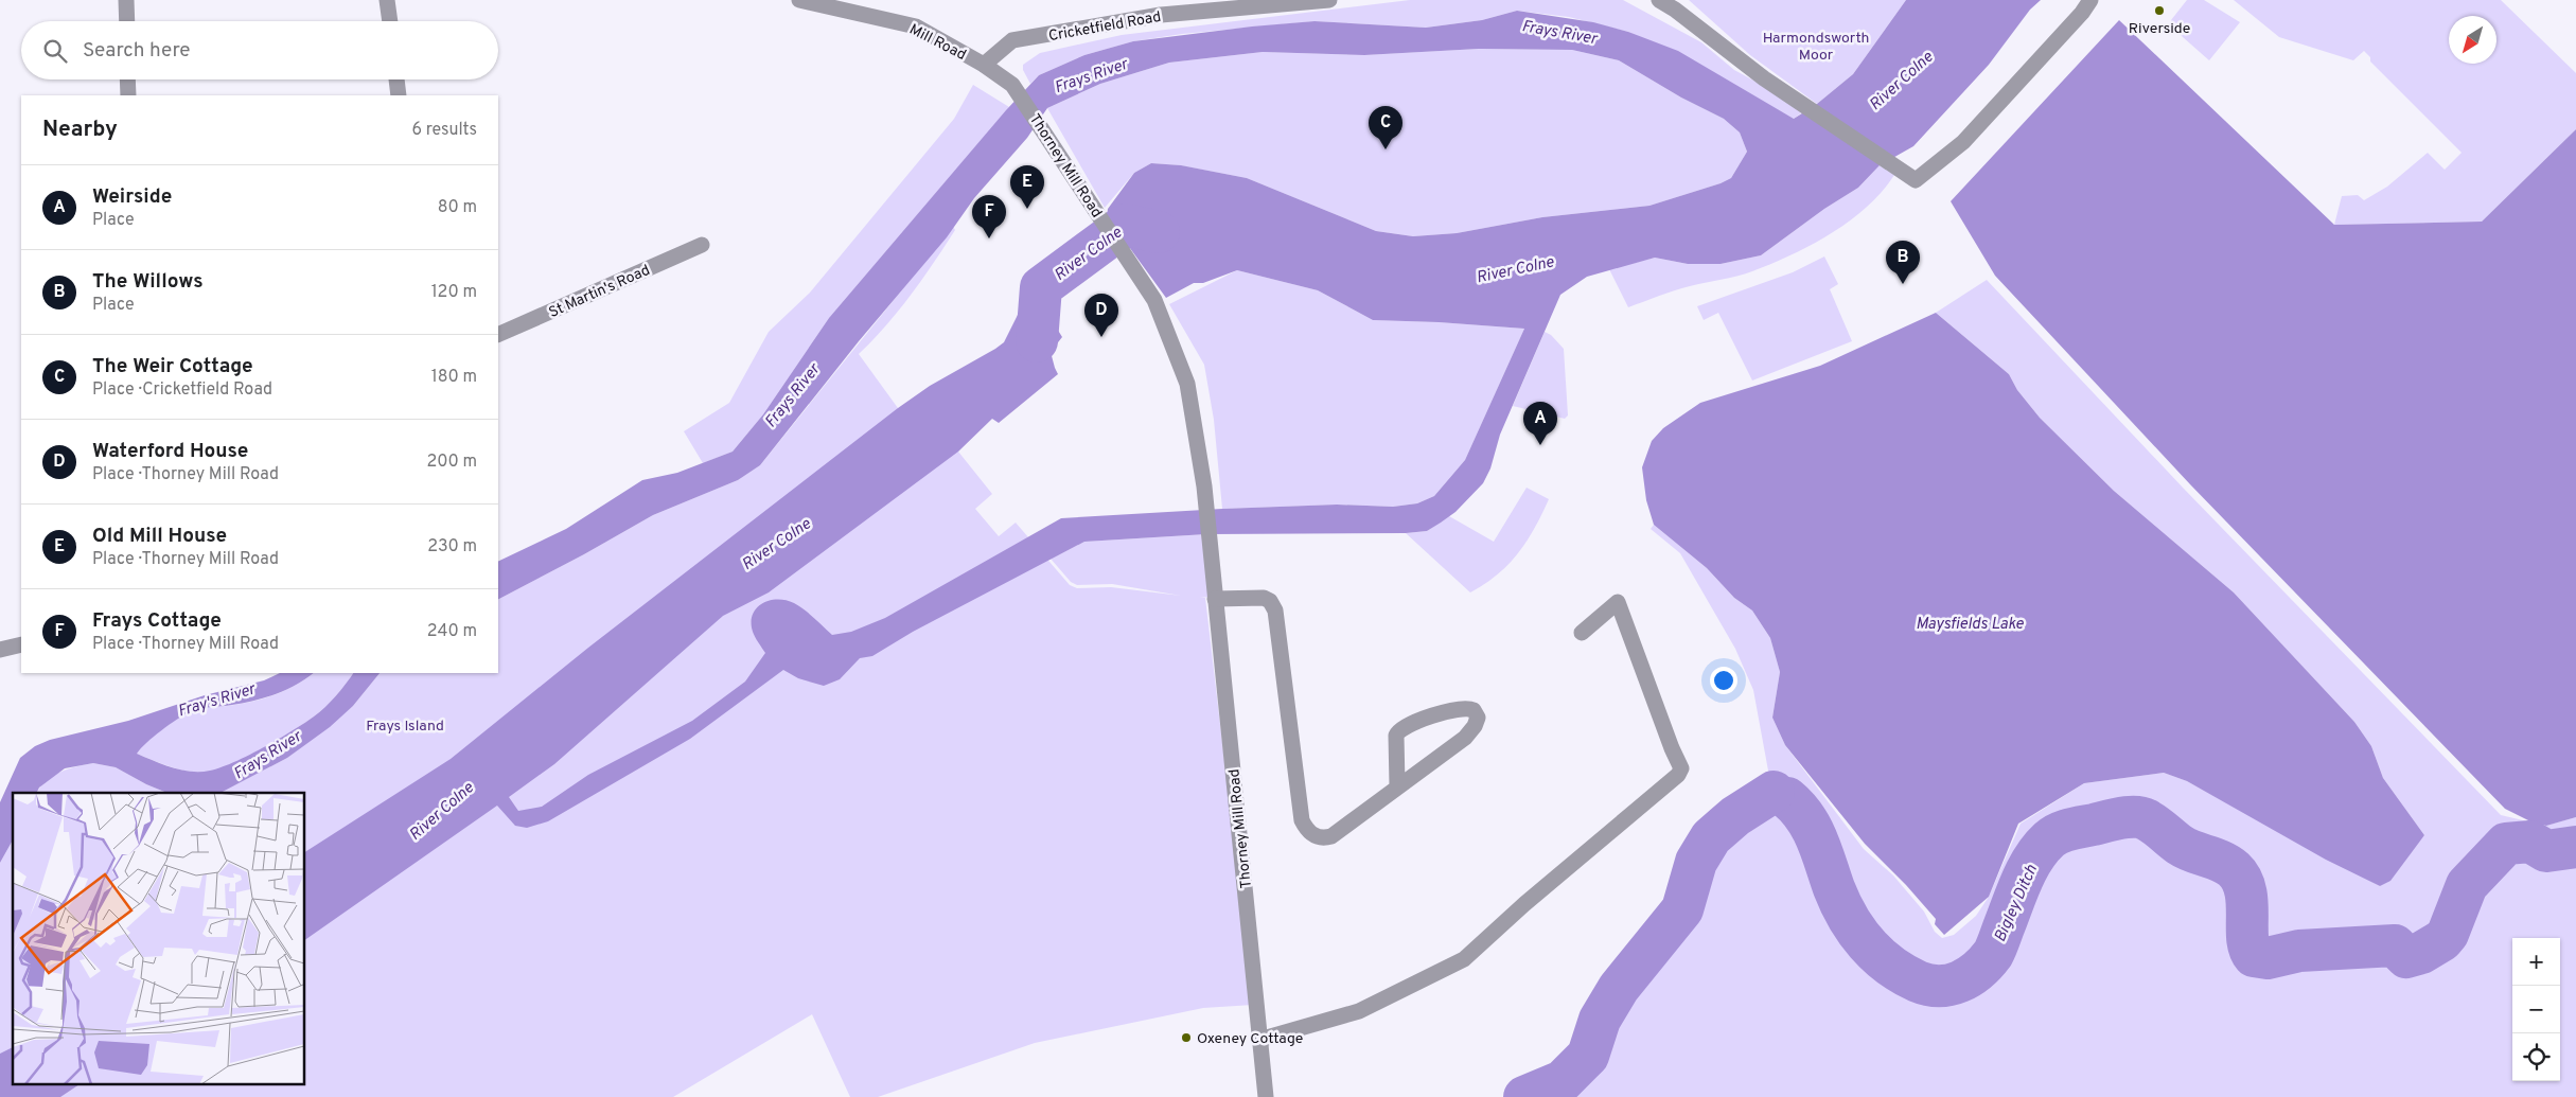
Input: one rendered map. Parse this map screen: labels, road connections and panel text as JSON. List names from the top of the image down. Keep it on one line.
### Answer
{"streets":{"street":["Cricketfield Road","Mill Road","Thorney Mill Road","St Martin's Road"]},"crossings":[["Cricketfield Road","Mill Road"],["Cricketfield Road","Thorney Mill Road"],["Mill Road","Thorney Mill Road"]],"water":["Frays River","River Colne","Maysfields Lake","Fray's River","Bigley Ditch"],"parks":["Harmondsworth Moor","Frays Island"],"places":["Riverside","Oxeney Cottage"],"north":"bottom left","page":{"search":"Search here","heading":["Nearby","6 results"],"pins":["C","E","F","B","D","A"],"list":[{"mark":"A","name":"Weirside","note":"Place","value":"80 m"},{"mark":"B","name":"The Willows","note":"Place","value":"120 m"},{"mark":"C","name":"The Weir Cottage","note":"Place · Cricketfield Road","value":"180 m"},{"mark":"D","name":"Waterford House","note":"Place · Thorney Mill Road","value":"200 m"},{"mark":"E","name":"Old Mill House","note":"Place · Thorney Mill Road","value":"230 m"},{"mark":"F","name":"Frays Cottage","note":"Place · Thorney Mill Road","value":"240 m"}],"map_buttons":["+","−"]}}
